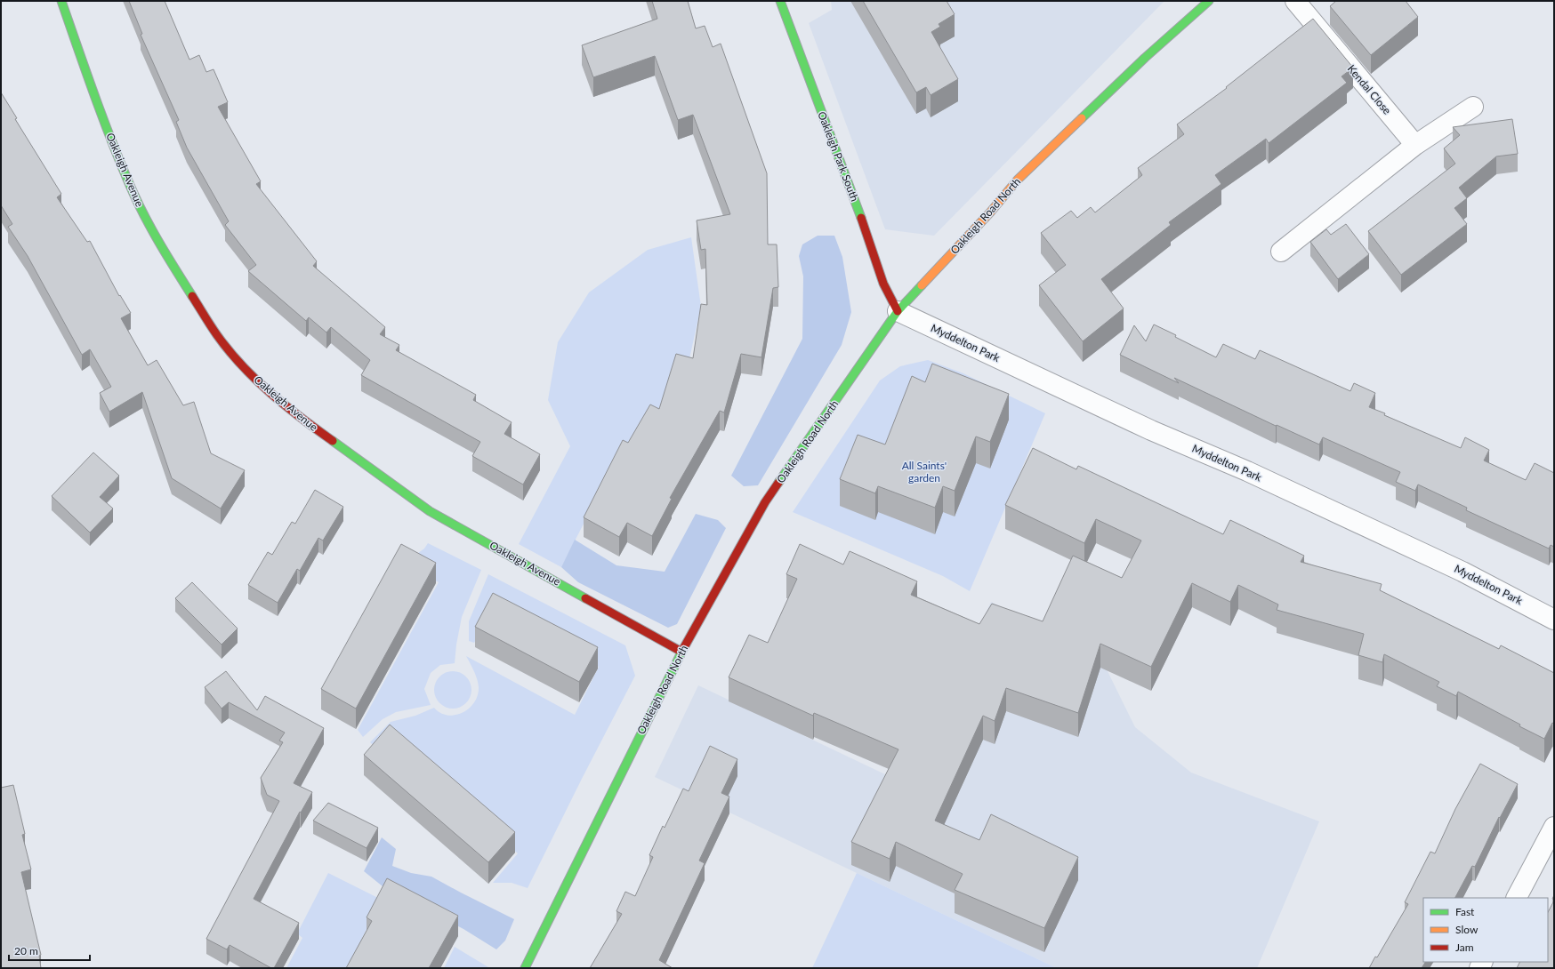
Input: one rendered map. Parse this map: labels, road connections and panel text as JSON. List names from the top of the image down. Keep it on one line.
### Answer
{"streets":{"street":["Kendal Close","Oakleigh Park South","Oakleigh Avenue","Oakleigh Road North","Myddelton Park"]},"crossings":[["Oakleigh Park South","Oakleigh Road North"],["Oakleigh Park South","Myddelton Park"],["Oakleigh Avenue","Oakleigh Road North"],["Oakleigh Road North","Myddelton Park"]],"parks":["All Saints' garden"],"legend":["Fast","Slow","Jam"],"scale_bar":"20 m"}
